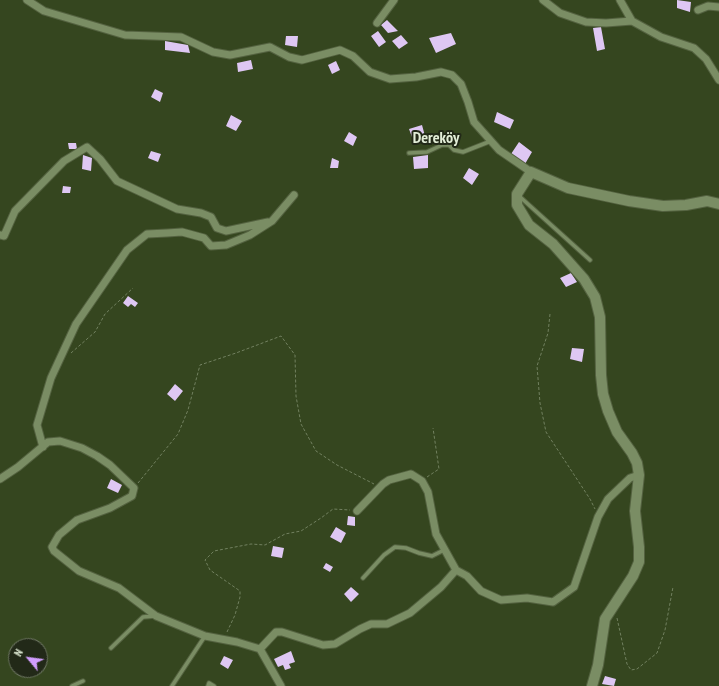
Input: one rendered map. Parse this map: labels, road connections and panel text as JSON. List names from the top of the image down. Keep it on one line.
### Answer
{"districts":["Dereköy"],"north":"top left"}
